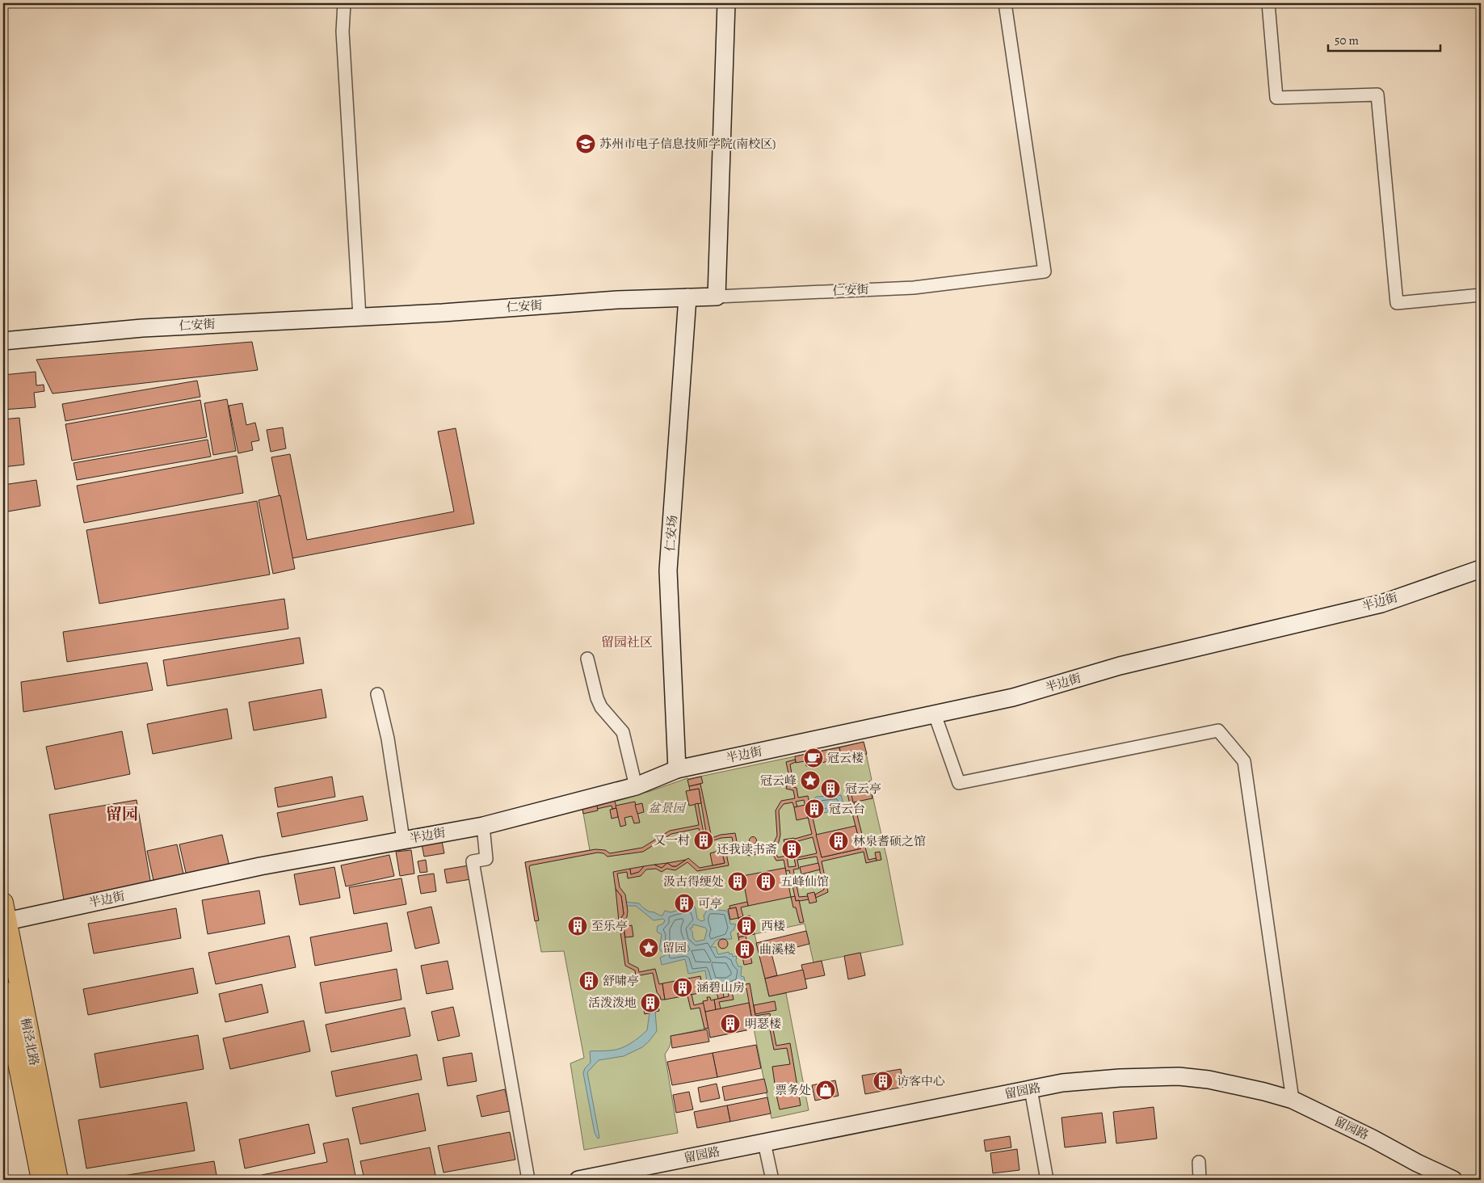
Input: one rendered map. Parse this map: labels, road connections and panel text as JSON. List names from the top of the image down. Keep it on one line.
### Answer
{"streets":{"main road":["桐泾北路"],"street":["仁安街","仁安场","半边街","留园路"]},"crossings":[["仁安街","仁安场"],["仁安场","半边街"],["半边街","桐泾北路"]],"districts":["留园社区","留园"],"parks":["盆景园"],"places":{"school or university":["苏州市电子信息技师学院(南校区)"],"cafe":["冠云楼"],"place":["冠云峰","留园"],"building":["冠云亭","冠云台","又一村","林泉耆硕之馆","还我读书斋","汲古得绠处","五峰仙馆","可亭","至乐亭","西楼","曲溪楼","舒啸亭","涵碧山房","活泼泼地","明瑟楼","访客中心"],"shop":["票务处"]},"scale_bar":"50 m"}
